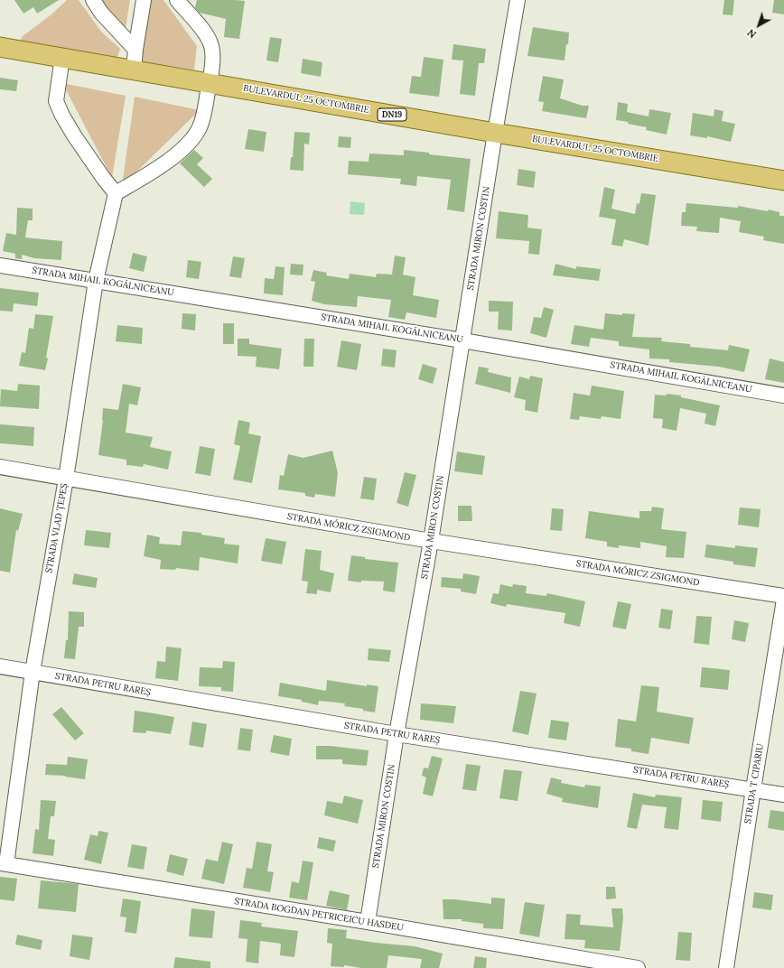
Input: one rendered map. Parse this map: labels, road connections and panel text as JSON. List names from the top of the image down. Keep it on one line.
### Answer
{"streets":{"main road":["BULEVARDUL 25 OCTOMBRIE","DN19"],"street":["STRADA MIRON COSTIN","STRADA MIHAIL KOGĂLNICEANU","STRADA MÓRICZ ZSIGMOND","STRADA VLAD ȚEPEȘ","STRADA PETRU RAREȘ","STRADA T CIPARIU","STRADA BOGDAN PETRICEICU HASDEU"]},"crossings":[["BULEVARDUL 25 OCTOMBRIE","STRADA MIRON COSTIN"],["STRADA MIRON COSTIN","STRADA MIHAIL KOGĂLNICEANU"],["STRADA MIRON COSTIN","STRADA MÓRICZ ZSIGMOND"],["STRADA MIRON COSTIN","STRADA PETRU RAREȘ"],["STRADA MIRON COSTIN","STRADA BOGDAN PETRICEICU HASDEU"],["STRADA MIHAIL KOGĂLNICEANU","STRADA VLAD ȚEPEȘ"],["STRADA MÓRICZ ZSIGMOND","STRADA VLAD ȚEPEȘ"],["STRADA VLAD ȚEPEȘ","STRADA PETRU RAREȘ"],["STRADA VLAD ȚEPEȘ","STRADA BOGDAN PETRICEICU HASDEU"],["STRADA PETRU RAREȘ","STRADA T CIPARIU"]],"north":"bottom left"}
